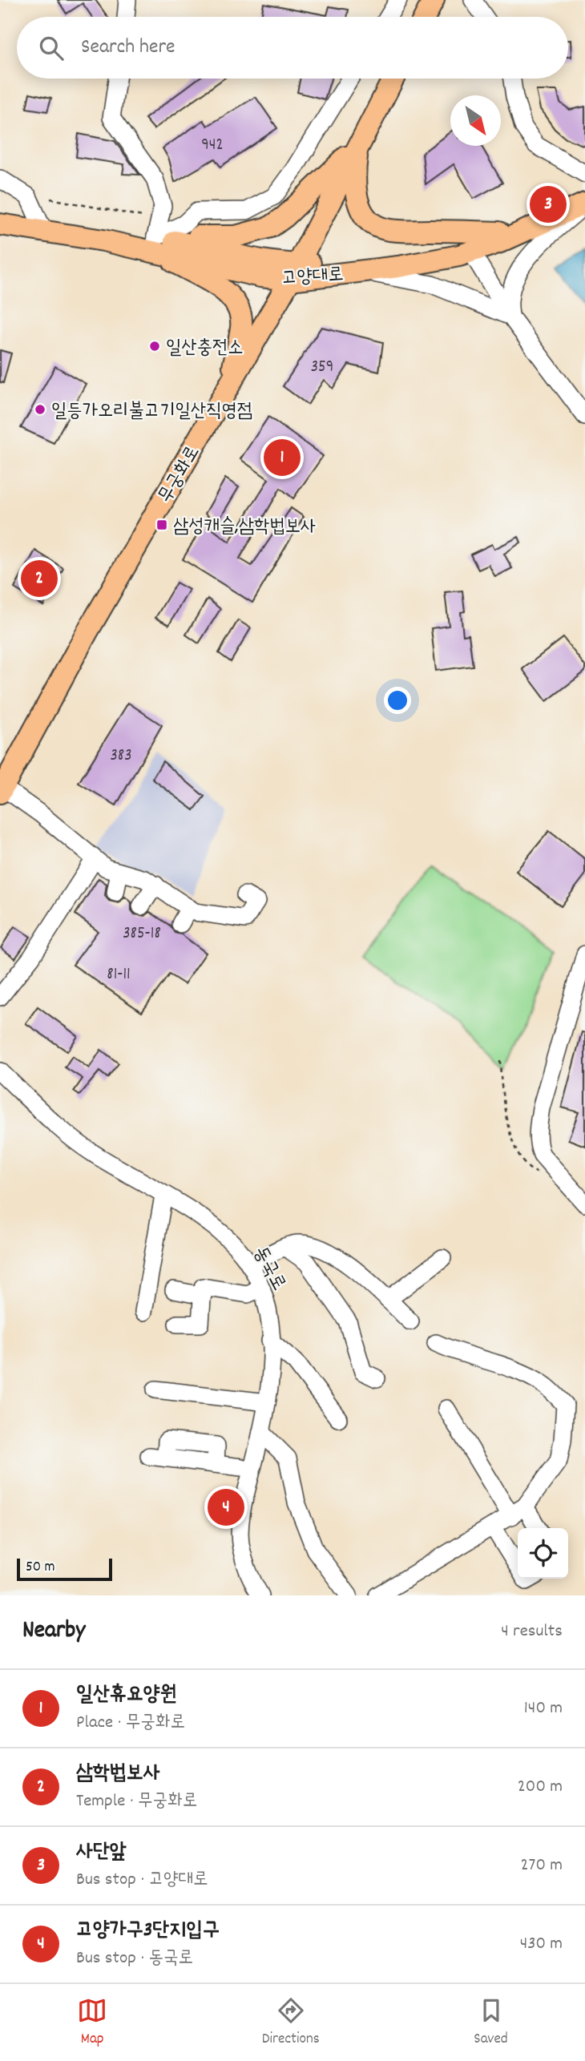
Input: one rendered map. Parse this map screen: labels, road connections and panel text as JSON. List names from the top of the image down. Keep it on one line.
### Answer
{"streets":{"main road":["고양대로","무궁화로"],"street":["동국로"]},"crossings":[["고양대로","무궁화로"]],"places":{"other":["일산충전소","일등가오리불고기일산직영점"],"transit":["삼성캐슬,삼학법보사"]},"house_numbers":["942","359","383","385-18","81-11"],"scale_bar":"50 m","north":"bottom right","page":{"search":"Search here","pins":["3","1","2","4"],"scale":"50 m","heading":["Nearby","4 results"],"list":[{"mark":"1","name":"일산휴요양원","note":"Place · 무궁화로","value":"140 m"},{"mark":"2","name":"삼학법보사","note":"Temple · 무궁화로","value":"200 m"},{"mark":"3","name":"사단앞","note":"Bus stop · 고양대로","value":"270 m"},{"mark":"4","name":"고양가구3단지입구","note":"Bus stop · 동국로","value":"430 m"}],"nav":["Map","Directions","Saved"]}}
